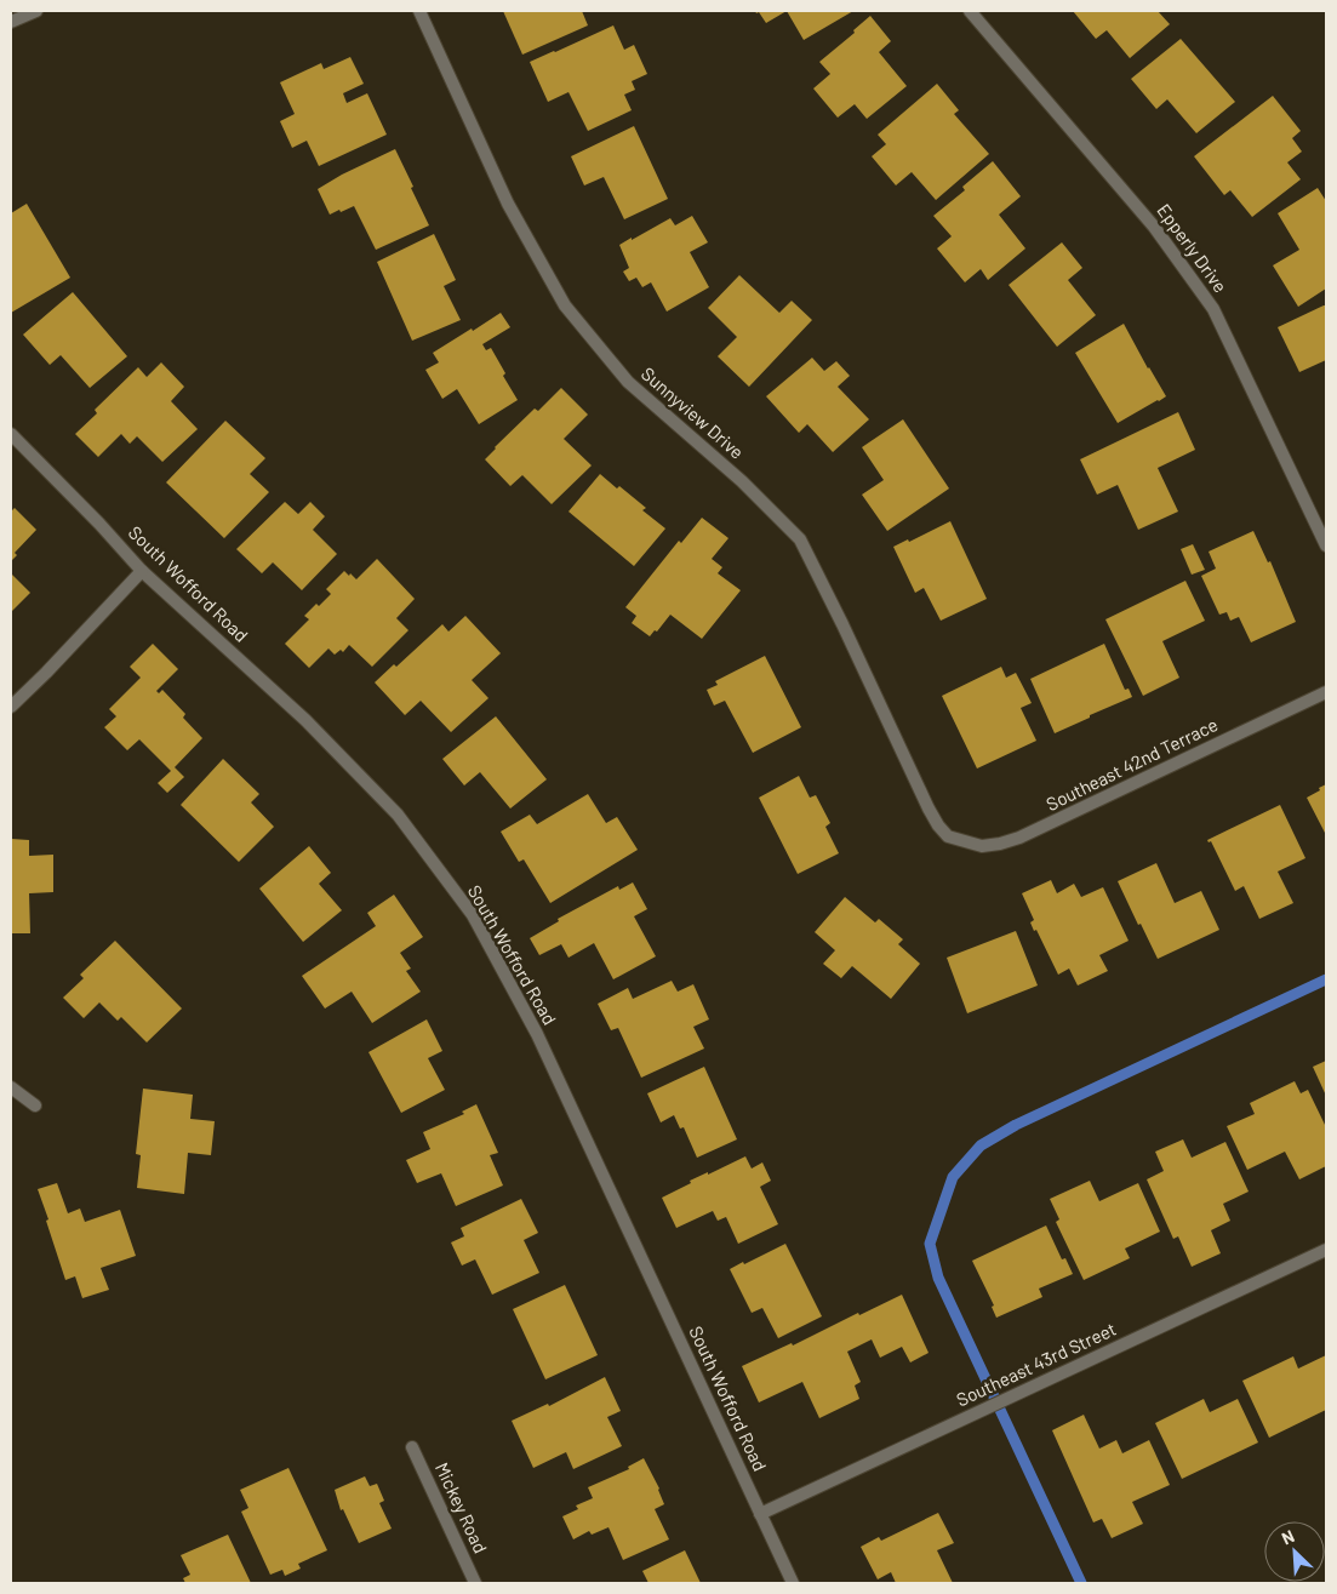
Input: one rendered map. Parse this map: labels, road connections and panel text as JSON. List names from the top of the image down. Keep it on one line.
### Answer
{"streets":{"street":["Epperly Drive","Sunnyview Drive","South Wofford Road","Southeast 42nd Terrace","Southeast 43rd Street","Mickey Road"]},"crossings":[["Sunnyview Drive","Southeast 42nd Terrace"],["South Wofford Road","Southeast 43rd Street"]],"north":"top left"}
